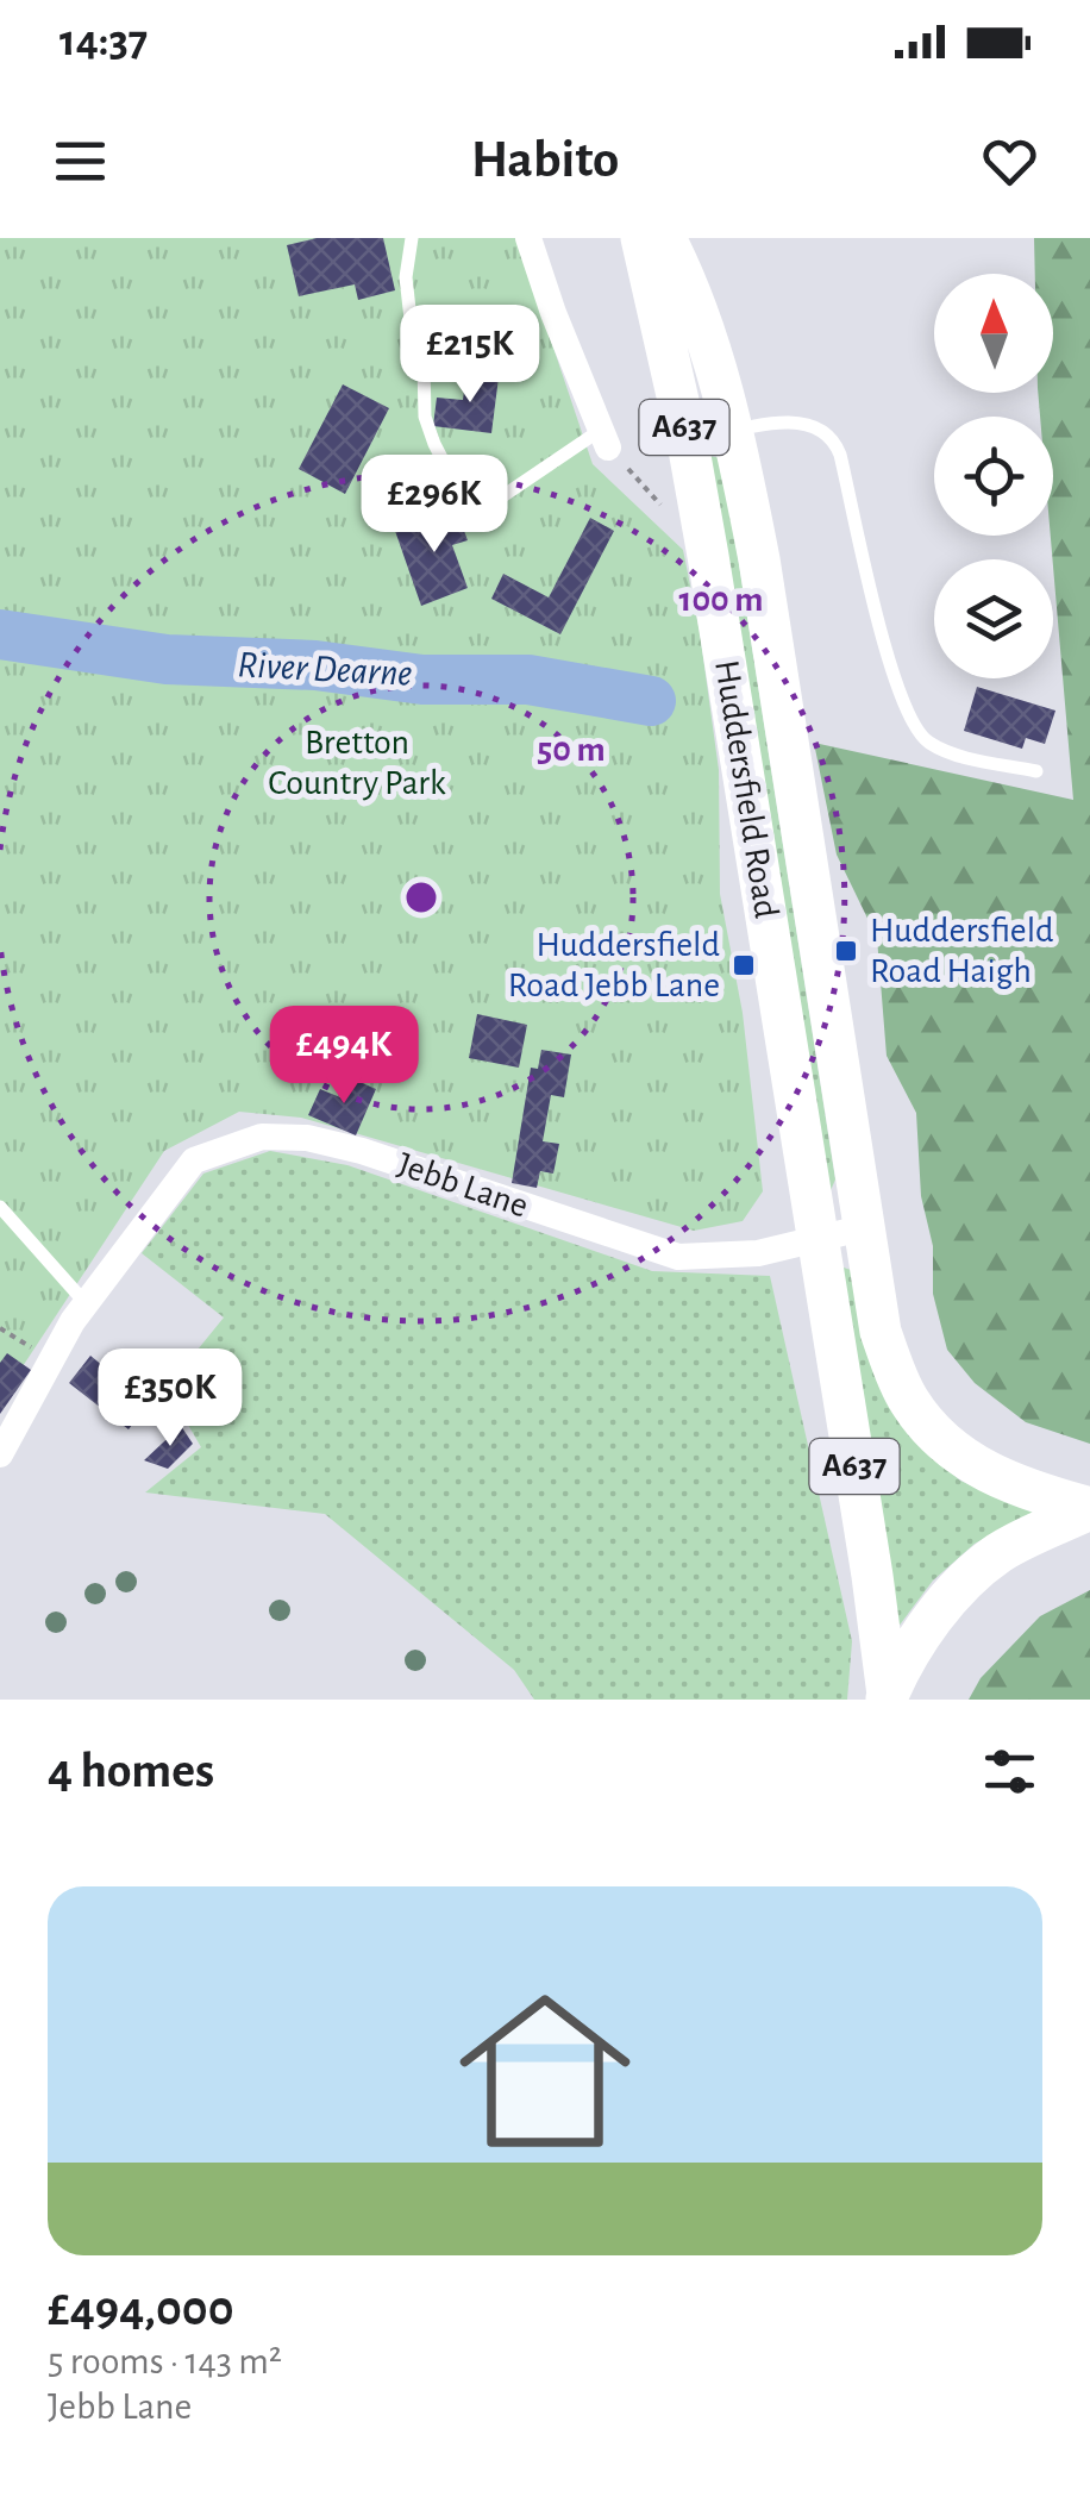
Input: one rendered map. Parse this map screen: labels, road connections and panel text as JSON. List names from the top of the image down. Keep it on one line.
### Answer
{"streets":{"highway":["A637","Huddersfield Road"],"street":["Jebb Lane"]},"crossings":[["Huddersfield Road","Jebb Lane"]],"water":["River Dearne"],"parks":["Bretton Country Park"],"places":{"transit":["Huddersfield Road Haigh","Huddersfield Road Jebb Lane"]},"north":"top","page":{"status":"14:37","header":"Habito","price":["£215K","£296K","£494K","£350K"],"heading":"4 homes","list":[{"name":"£494,000","note":"5 rooms · 143 m² · Jebb Lane"}]},"rings":["100 m","50 m"]}
